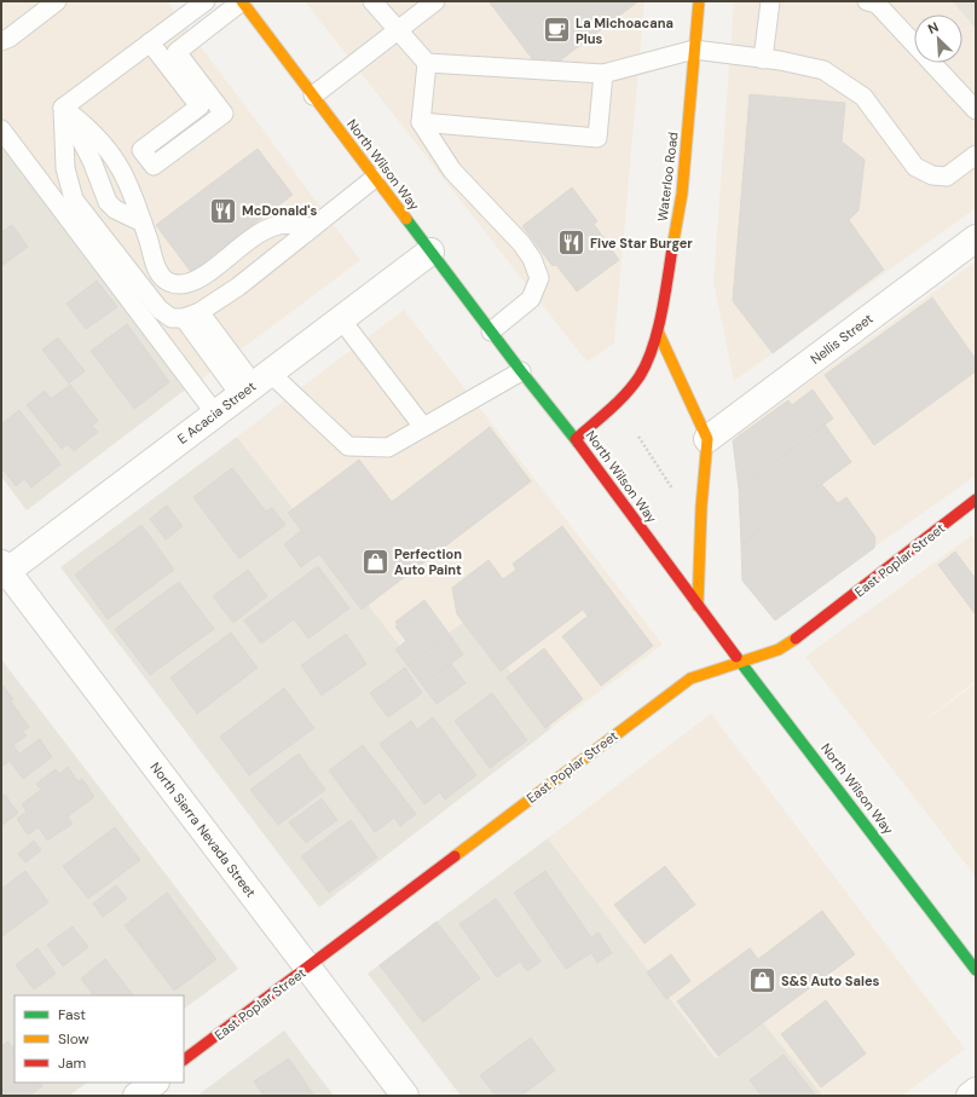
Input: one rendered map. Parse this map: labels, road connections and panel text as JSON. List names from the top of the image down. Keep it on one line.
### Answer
{"streets":{"main road":["North Wilson Way","Waterloo Road","East Poplar Street"],"street":["Nellis Street","E Acacia Street","North Sierra Nevada Street"]},"crossings":[["North Wilson Way","Waterloo Road"],["North Wilson Way","E Acacia Street"],["North Wilson Way","East Poplar Street"],["E Acacia Street","North Sierra Nevada Street"],["East Poplar Street","North Sierra Nevada Street"]],"places":{"cafe":["La Michoacana Plus"],"restaurant":["McDonald's","Five Star Burger"],"shop":["Perfection Auto Paint","S&S Auto Sales"]},"legend":["Fast","Slow","Jam"],"north":"top left"}
